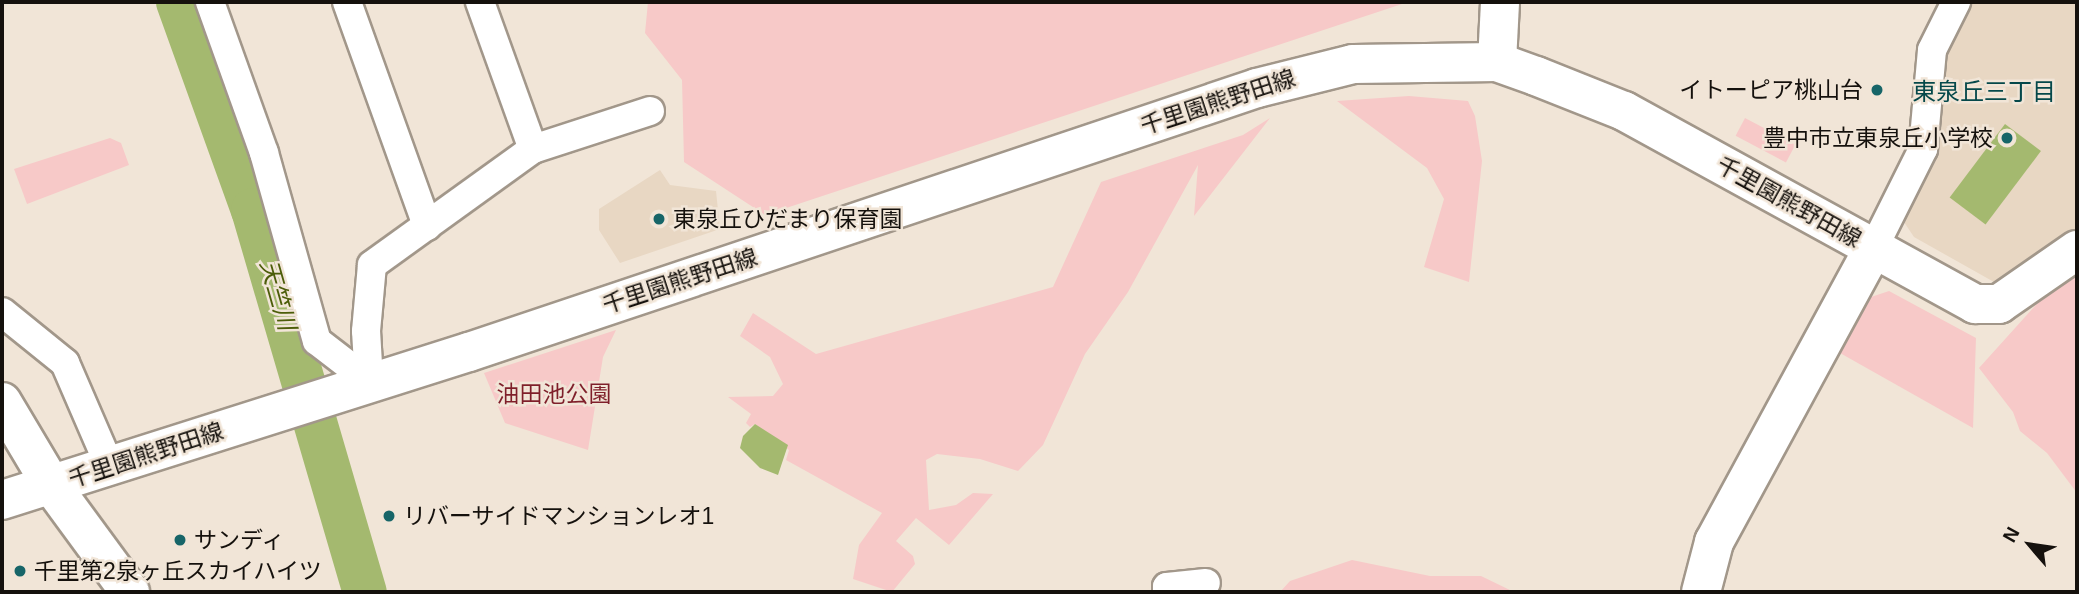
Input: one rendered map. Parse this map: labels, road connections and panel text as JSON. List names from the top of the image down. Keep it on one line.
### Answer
{"streets":{"street":["千里園熊野田線"]},"districts":["東泉丘三丁目"],"water":["天竺川"],"parks":["油田池公園"],"places":["イトーピア桃山台","豊中市立東泉丘小学校","東泉丘ひだまり保育園","リバーサイドマンションレオ1","サンディ","千里第2泉ヶ丘スカイハイツ"],"north":"top left"}
